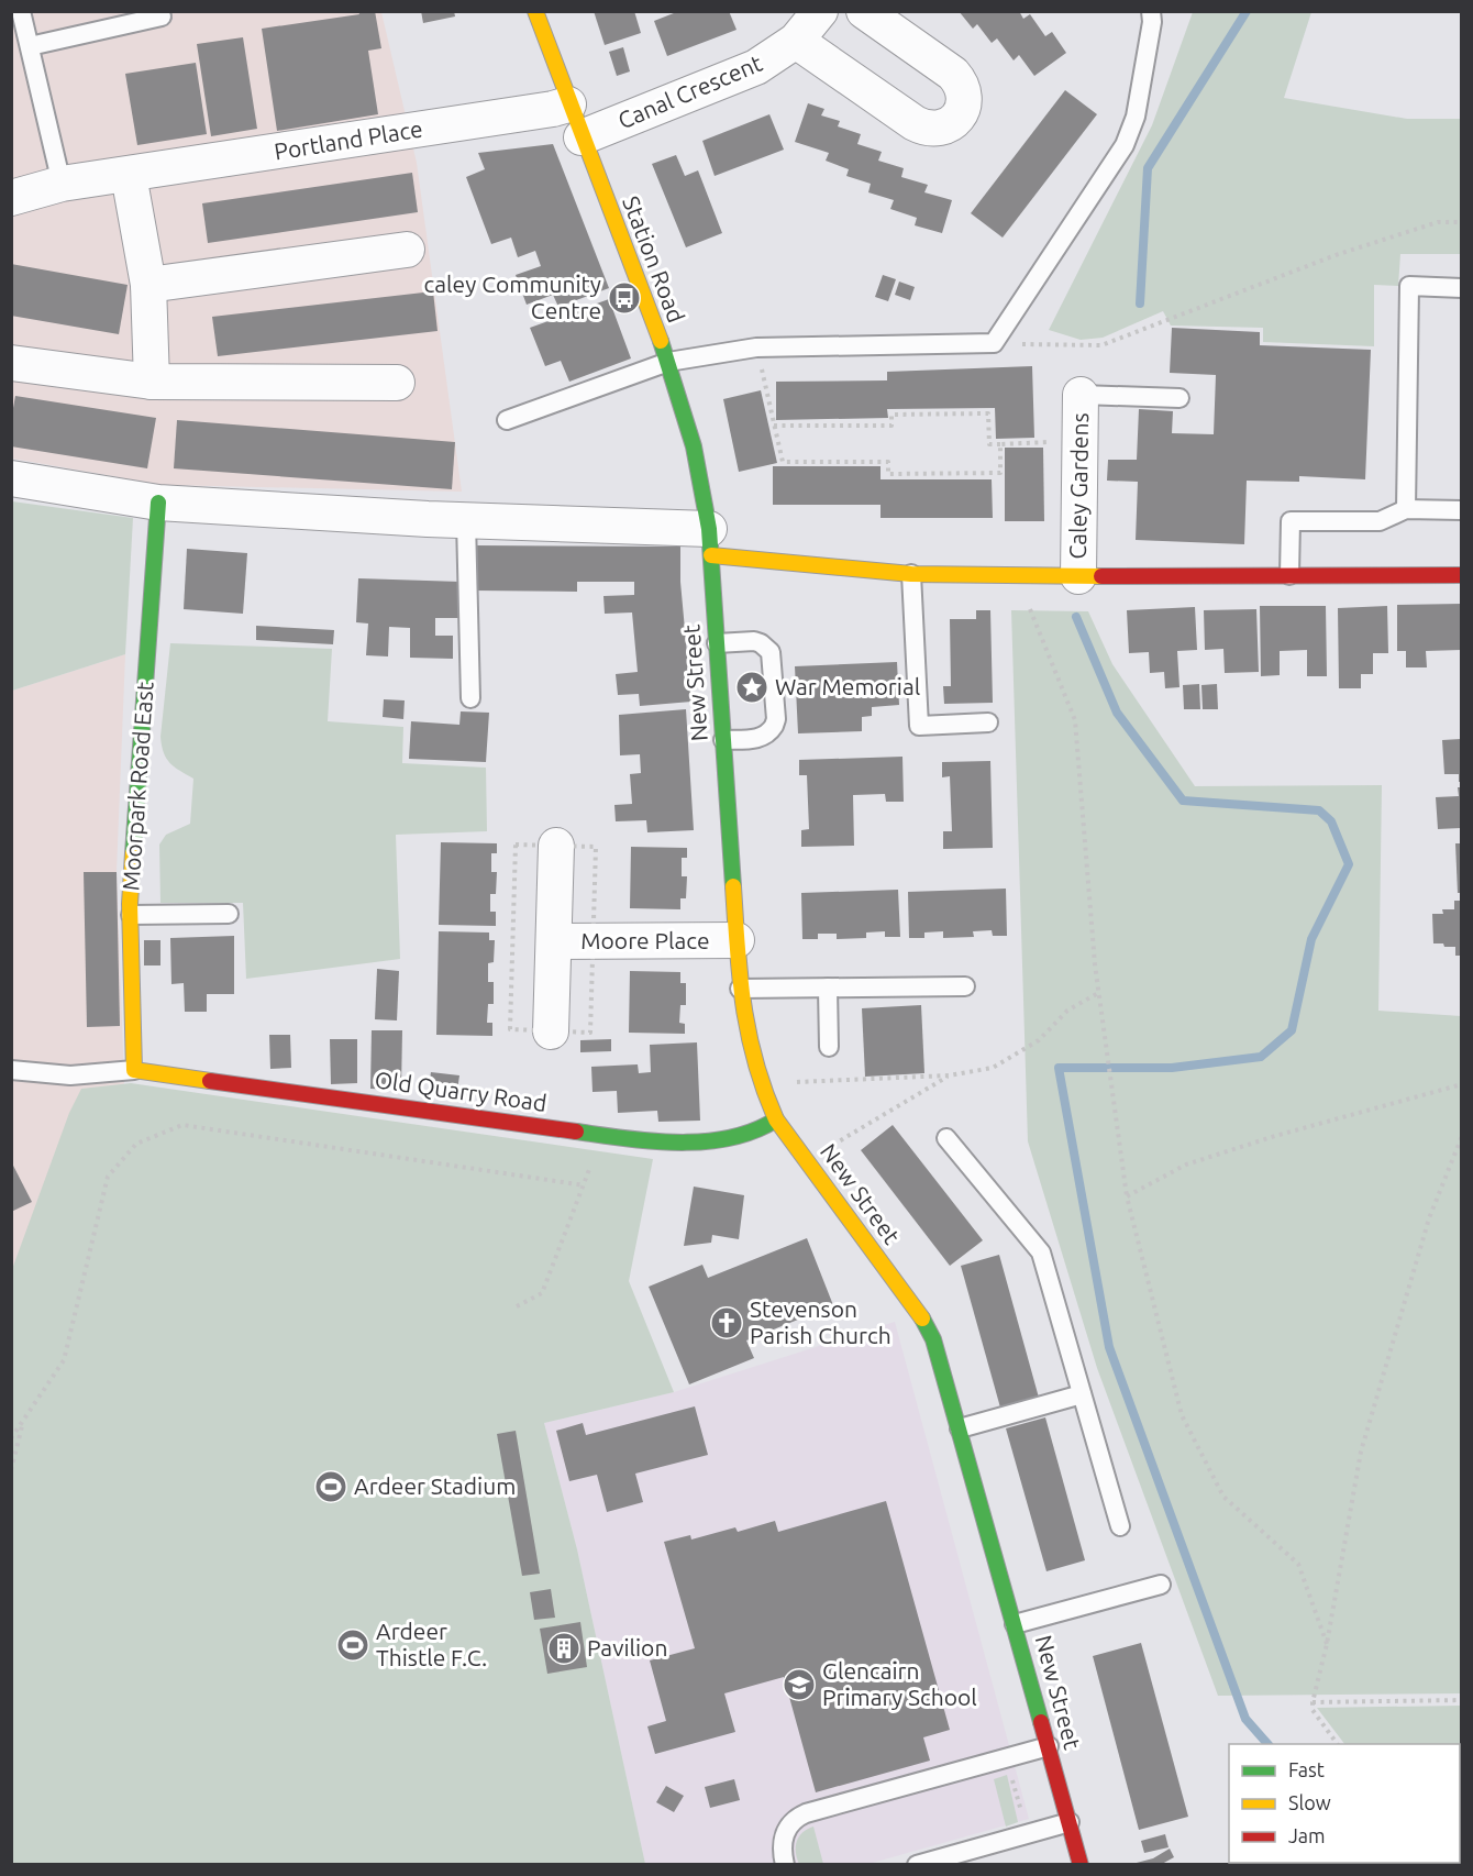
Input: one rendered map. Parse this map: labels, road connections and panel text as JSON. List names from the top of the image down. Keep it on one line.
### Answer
{"streets":{"street":["Canal Crescent","Portland Place","Station Road","Caley Gardens","New Street","Moorpark Road East","Moore Place","Old Quarry Road"]},"crossings":[["Canal Crescent","Station Road"],["Portland Place","Station Road"],["Station Road","New Street"],["New Street","Moore Place"],["New Street","Old Quarry Road"],["Moorpark Road East","Old Quarry Road"]],"places":{"bus stop":["caley Community Centre"],"place":["War Memorial"],"church":["Stevenson Parish Church"],"sports":["Ardeer Stadium","Ardeer Thistle F.C."],"building":["Pavilion"],"school or university":["Glencairn Primary School"]},"legend":["Fast","Slow","Jam"]}
